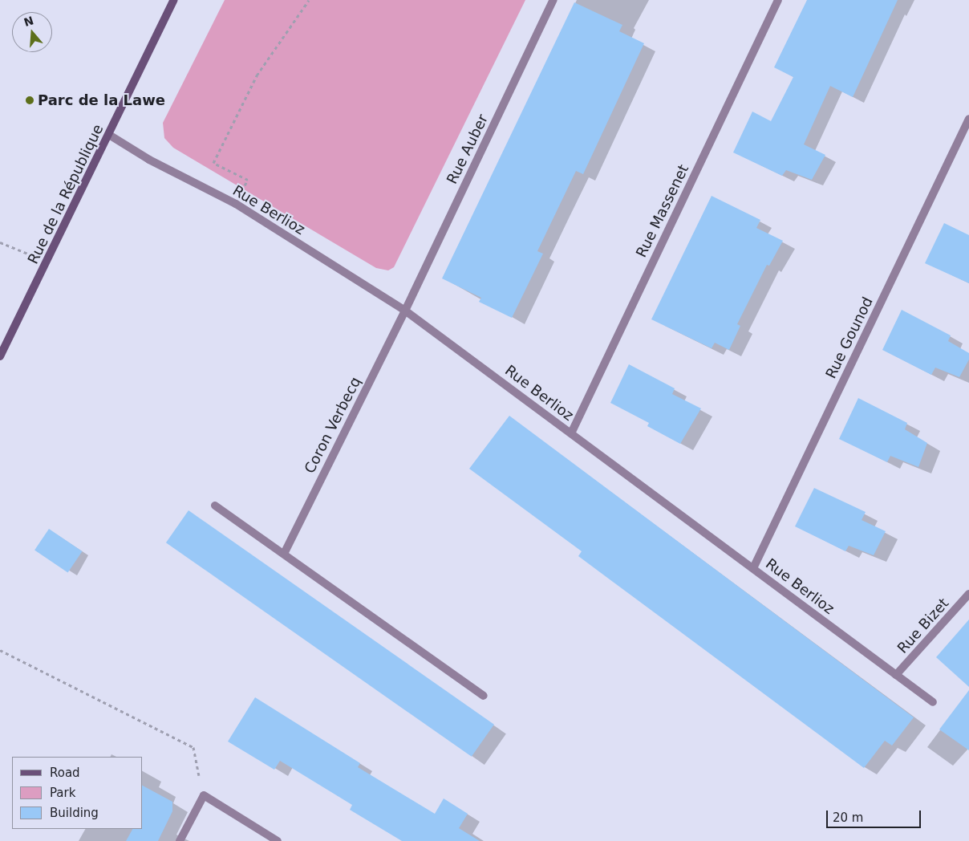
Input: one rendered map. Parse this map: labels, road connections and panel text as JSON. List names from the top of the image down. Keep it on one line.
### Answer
{"streets":{"main road":["Rue de la République"],"street":["Rue Auber","Rue Berlioz","Rue Massenet","Rue Gounod","Coron Verbecq","Rue Bizet"]},"crossings":[["Rue Auber","Rue Berlioz"],["Rue Auber","Coron Verbecq"],["Rue de la République","Rue Berlioz"],["Rue Berlioz","Rue Massenet"],["Rue Berlioz","Rue Gounod"],["Rue Berlioz","Coron Verbecq"],["Rue Berlioz","Rue Bizet"]],"places":["Parc de la Lawe"],"legend":["Road","Park","Building"],"scale_bar":"20 m","north":"top"}
